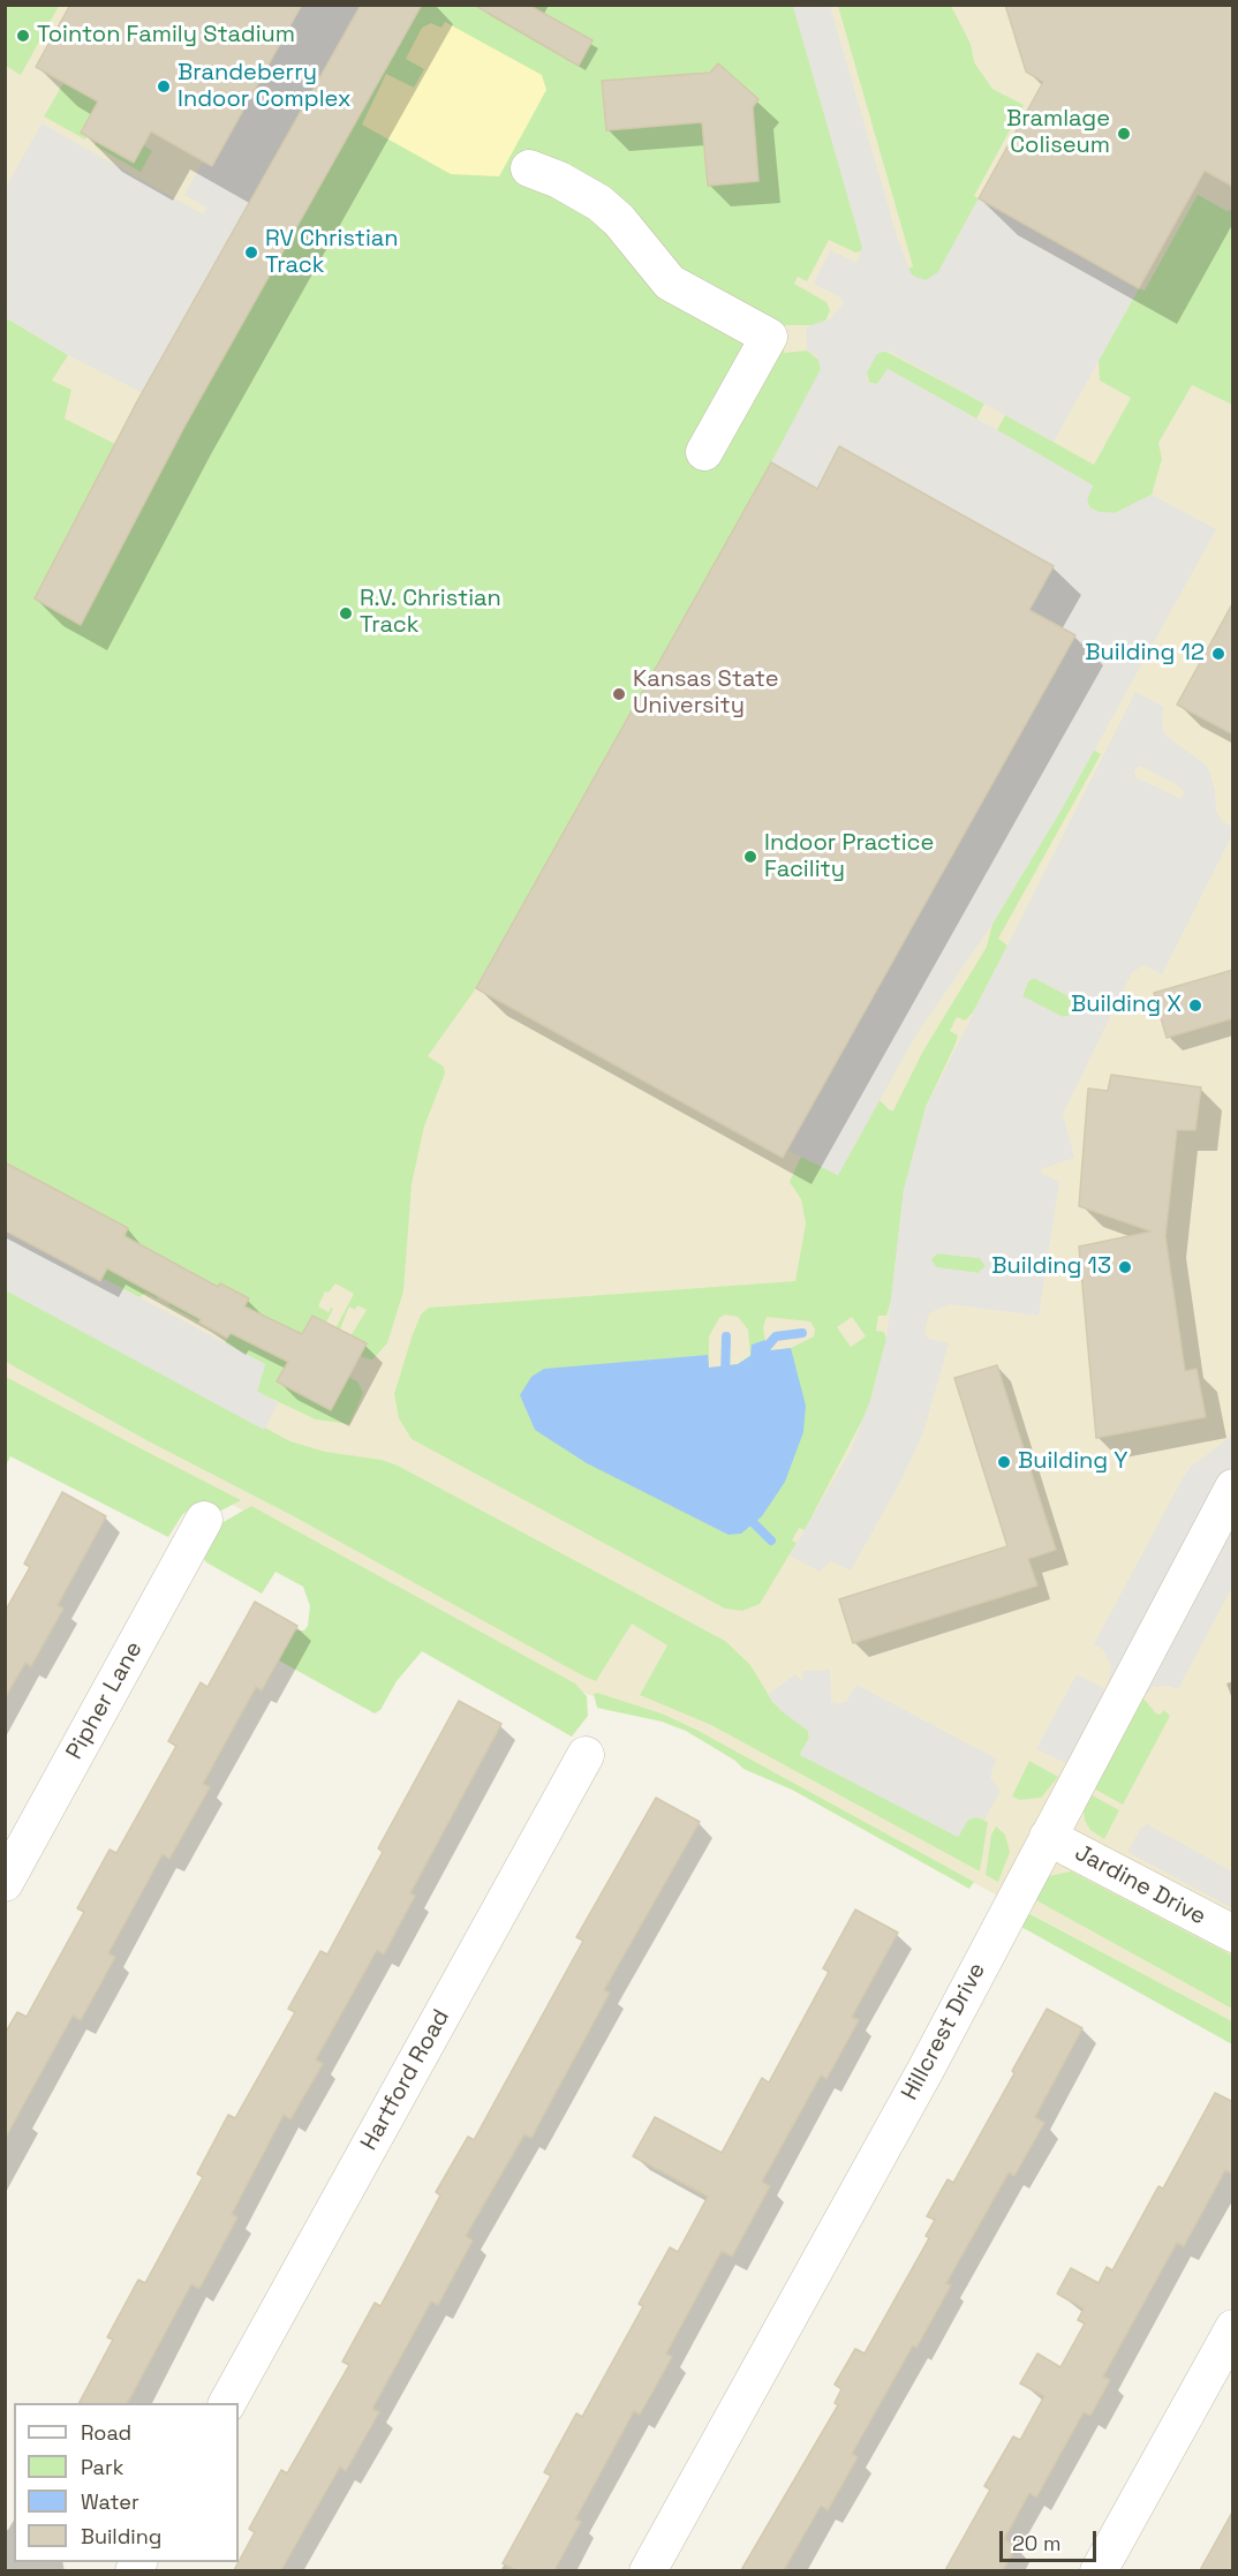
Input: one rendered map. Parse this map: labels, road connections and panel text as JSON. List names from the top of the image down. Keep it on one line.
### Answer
{"streets":{"street":["Pipher Lane","Jardine Drive","Hillcrest Drive","Hartford Road"]},"crossings":[["Jardine Drive","Hillcrest Drive"]],"places":["Tointon Family Stadium","Brandeberry Indoor Complex","Bramlage Coliseum","RV Christian Track","R.V. Christian Track","Building 12","Kansas State University","Indoor Practice Facility","Building X","Building 13","Building Y"],"legend":["Road","Park","Water","Building"],"scale_bar":"20 m"}
